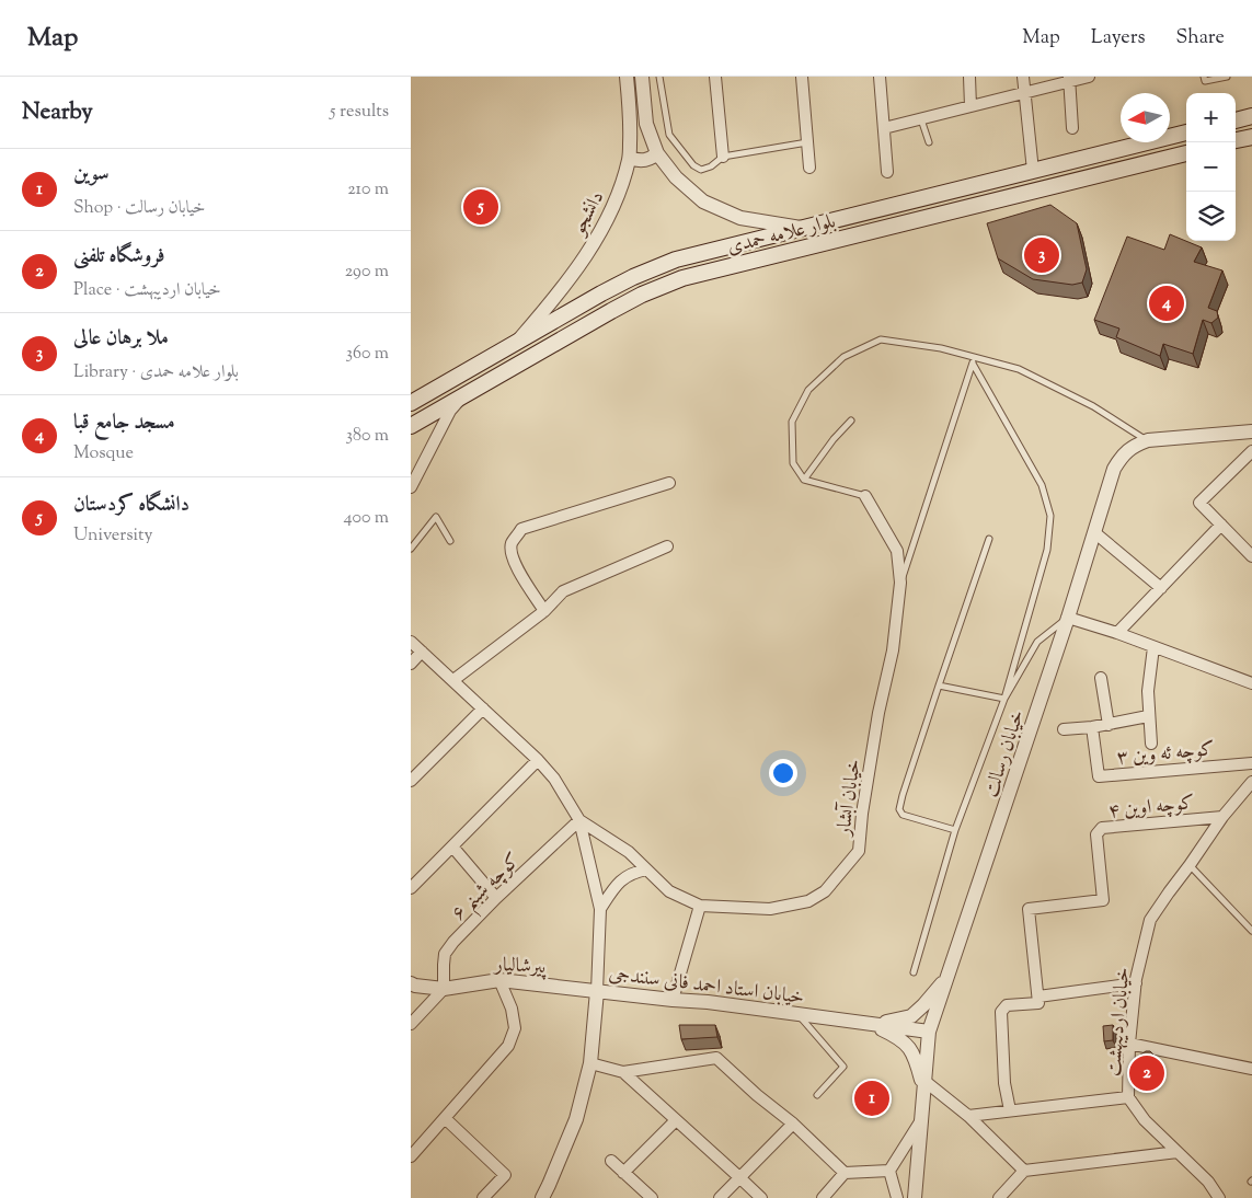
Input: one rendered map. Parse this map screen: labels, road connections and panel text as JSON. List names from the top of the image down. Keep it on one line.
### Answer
{"streets":{"main road":["بلوار علامه حمدی"],"street":["دانشجو","کوچه ئه وین ۳","خیابان رسالت","خیابان آبشار","کوچه اوین ۴","کوچه شبنم ۶","پیرشالیار","خیابان استاد احمد فانی سنندجی","خیابان اردیبهشت"]},"crossings":[["دانشجو","بلوار علامه حمدی"],["خیابان رسالت","خیابان استاد احمد فانی سنندجی"],["خیابان آبشار","کوچه شبنم ۶"],["خیابان آبشار","پیرشالیار"],["خیابان آبشار","خیابان استاد احمد فانی سنندجی"],["کوچه اوین ۴","خیابان اردیبهشت"],["کوچه شبنم ۶","پیرشالیار"],["پیرشالیار","خیابان استاد احمد فانی سنندجی"]],"north":"left","page":{"header":"Map","nav":["Map","Layers","Share"],"heading":["Nearby","5 results"],"map_buttons":["+","−"],"list":[{"mark":"1","name":"سوین","note":"Shop · خیابان رسالت","value":"210 m"},{"mark":"2","name":"فروشگاه تلفنی","note":"Place · خیابان اردیبهشت","value":"290 m"},{"mark":"3","name":"ملا برهان عالی","note":"Library · بلوار علامه حمدی","value":"360 m"},{"mark":"4","name":"مسجد جامع قبا","note":"Mosque","value":"380 m"},{"mark":"5","name":"دانشگاه کردستان","note":"University","value":"400 m"}],"pins":["5","3","4","2","1"]}}
